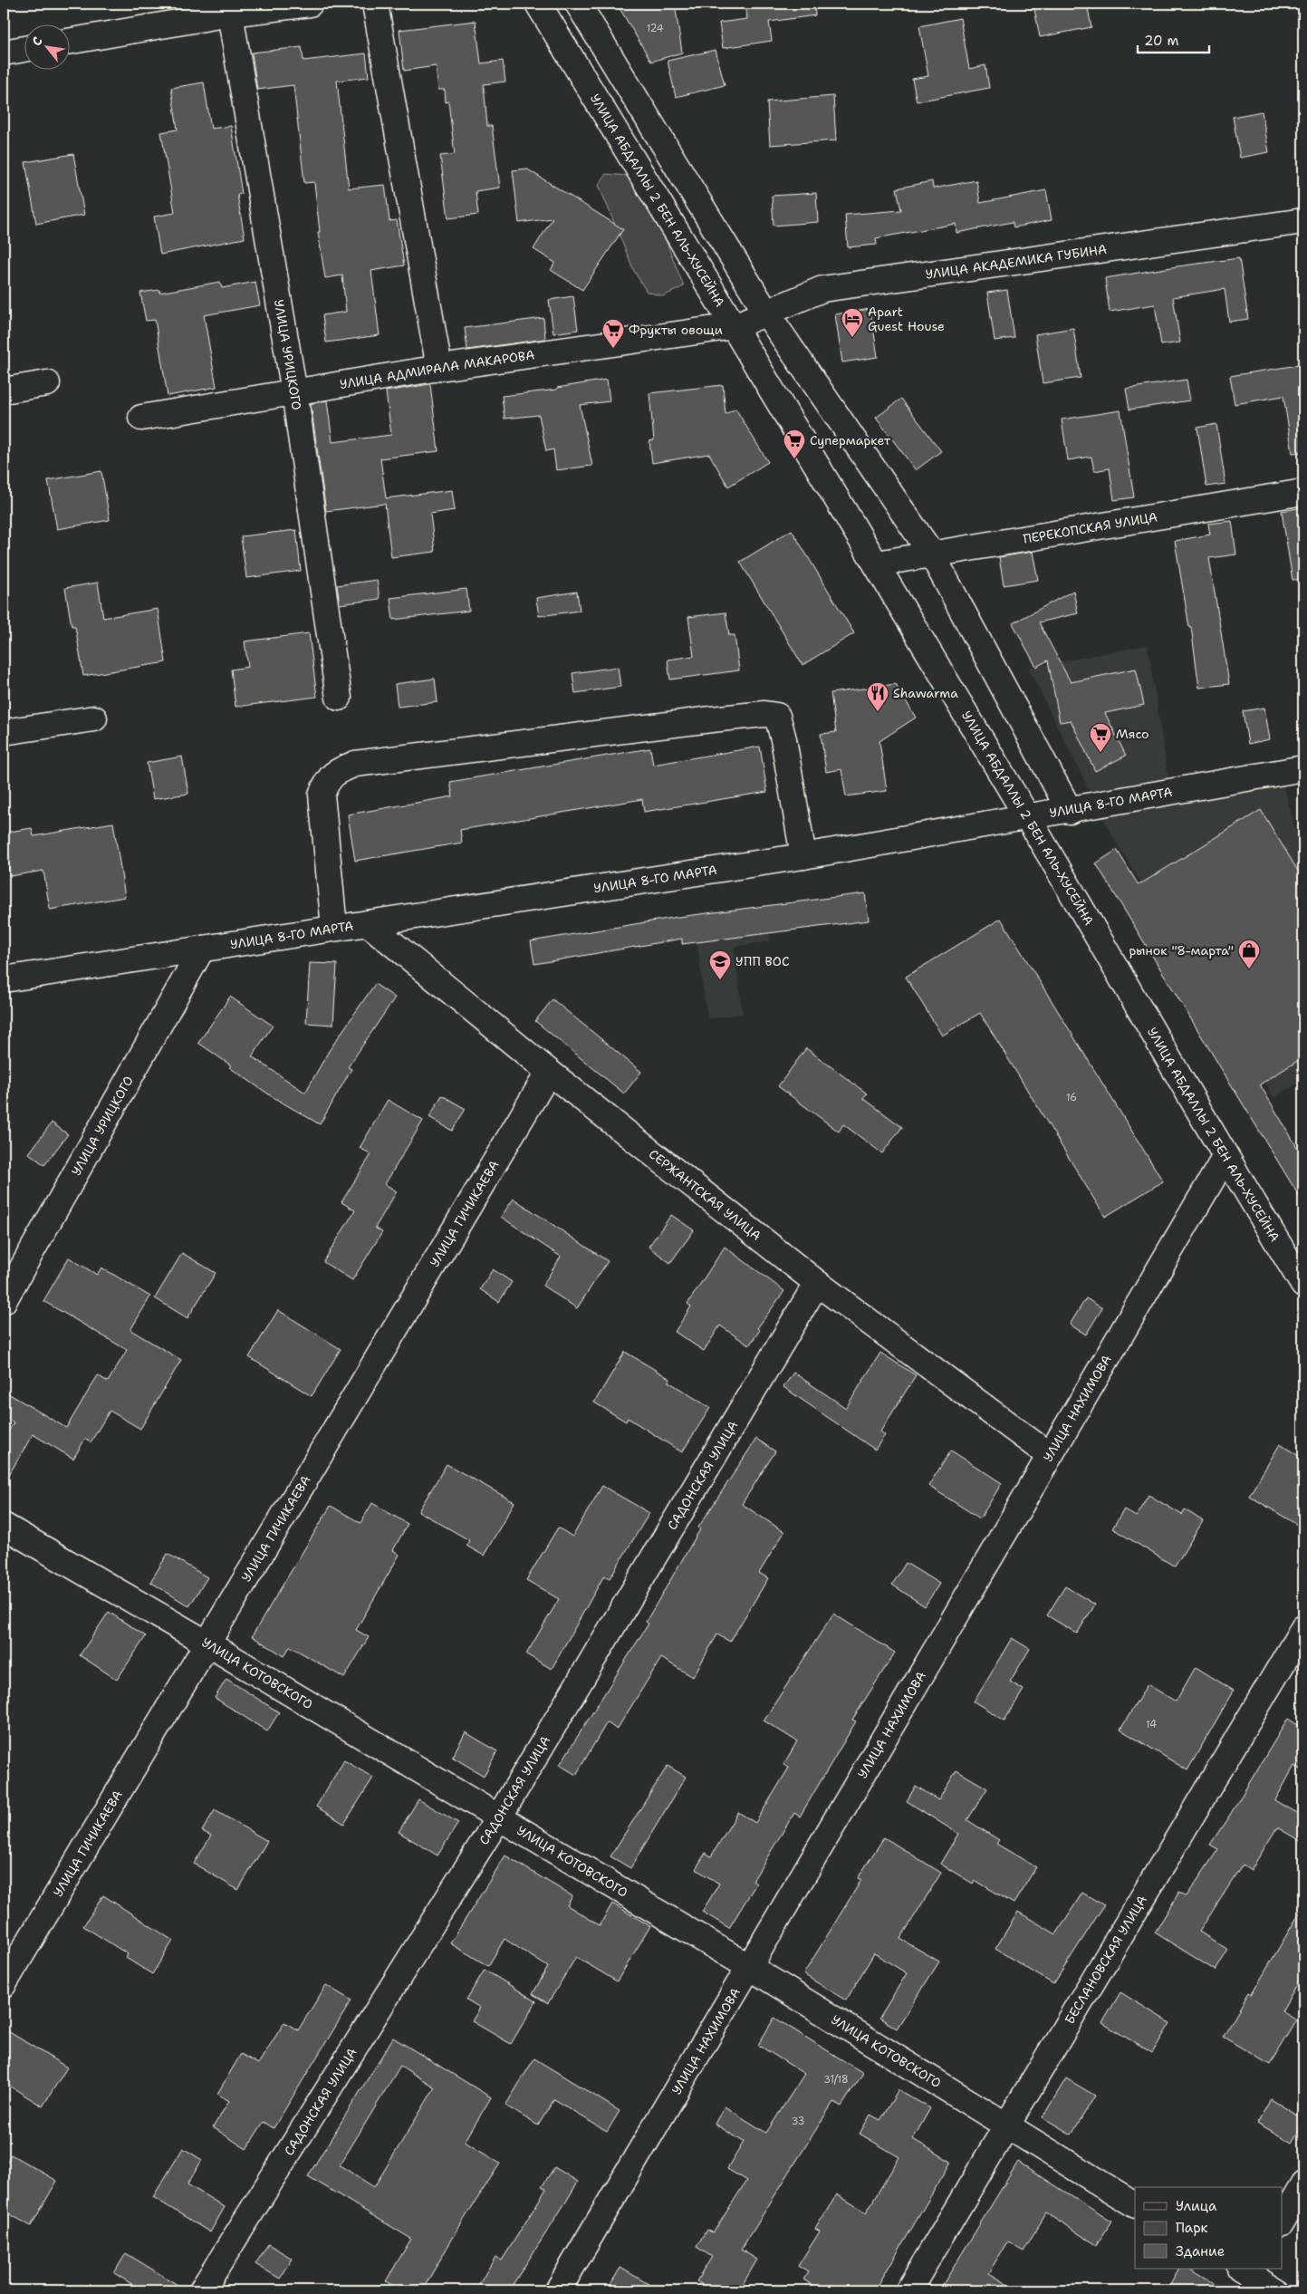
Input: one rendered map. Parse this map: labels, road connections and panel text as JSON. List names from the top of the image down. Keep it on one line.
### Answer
{"streets":{"street":["УЛИЦА АБДАЛЛЫ 2 БЕН АЛЬ-ХУСЕЙНА","УЛИЦА АКАДЕМИКА ГУБИНА","УЛИЦА УРИЦКОГО","УЛИЦА АДМИРАЛА МАКАРОВА","ПЕРЕКОПСКАЯ УЛИЦА","УЛИЦА 8-ГО МАРТА","СЕРЖАНТСКАЯ УЛИЦА","УЛИЦА ГИЧИКАЕВА","УЛИЦА НАХИМОВА","САДОНСКАЯ УЛИЦА","УЛИЦА КОТОВСКОГО","БЕСЛАНОВСКАЯ УЛИЦА"]},"crossings":[["УЛИЦА АБДАЛЛЫ 2 БЕН АЛЬ-ХУСЕЙНА","УЛИЦА АКАДЕМИКА ГУБИНА"],["УЛИЦА АБДАЛЛЫ 2 БЕН АЛЬ-ХУСЕЙНА","УЛИЦА АДМИРАЛА МАКАРОВА"],["УЛИЦА АБДАЛЛЫ 2 БЕН АЛЬ-ХУСЕЙНА","ПЕРЕКОПСКАЯ УЛИЦА"],["УЛИЦА АБДАЛЛЫ 2 БЕН АЛЬ-ХУСЕЙНА","УЛИЦА 8-ГО МАРТА"],["УЛИЦА АБДАЛЛЫ 2 БЕН АЛЬ-ХУСЕЙНА","УЛИЦА НАХИМОВА"],["УЛИЦА АКАДЕМИКА ГУБИНА","УЛИЦА АДМИРАЛА МАКАРОВА"],["УЛИЦА УРИЦКОГО","УЛИЦА АДМИРАЛА МАКАРОВА"],["УЛИЦА УРИЦКОГО","УЛИЦА 8-ГО МАРТА"],["УЛИЦА 8-ГО МАРТА","СЕРЖАНТСКАЯ УЛИЦА"],["СЕРЖАНТСКАЯ УЛИЦА","УЛИЦА ГИЧИКАЕВА"],["СЕРЖАНТСКАЯ УЛИЦА","УЛИЦА НАХИМОВА"],["СЕРЖАНТСКАЯ УЛИЦА","САДОНСКАЯ УЛИЦА"],["УЛИЦА ГИЧИКАЕВА","УЛИЦА КОТОВСКОГО"],["УЛИЦА НАХИМОВА","УЛИЦА КОТОВСКОГО"],["САДОНСКАЯ УЛИЦА","УЛИЦА КОТОВСКОГО"],["УЛИЦА КОТОВСКОГО","БЕСЛАНОВСКАЯ УЛИЦА"]],"places":{"hotel":["Apart Guest House"],"supermarket":["Фрукты овощи","Супермаркет","Мясо"],"restaurant":["Shawarma"],"shop":["рынок \"8-марта\""],"school or university":["УПП ВОС"]},"house_numbers":["124","16","14","31/18","33"],"legend":["Улица","Парк","Здание"],"scale_bar":"20 m","north":"top left"}
